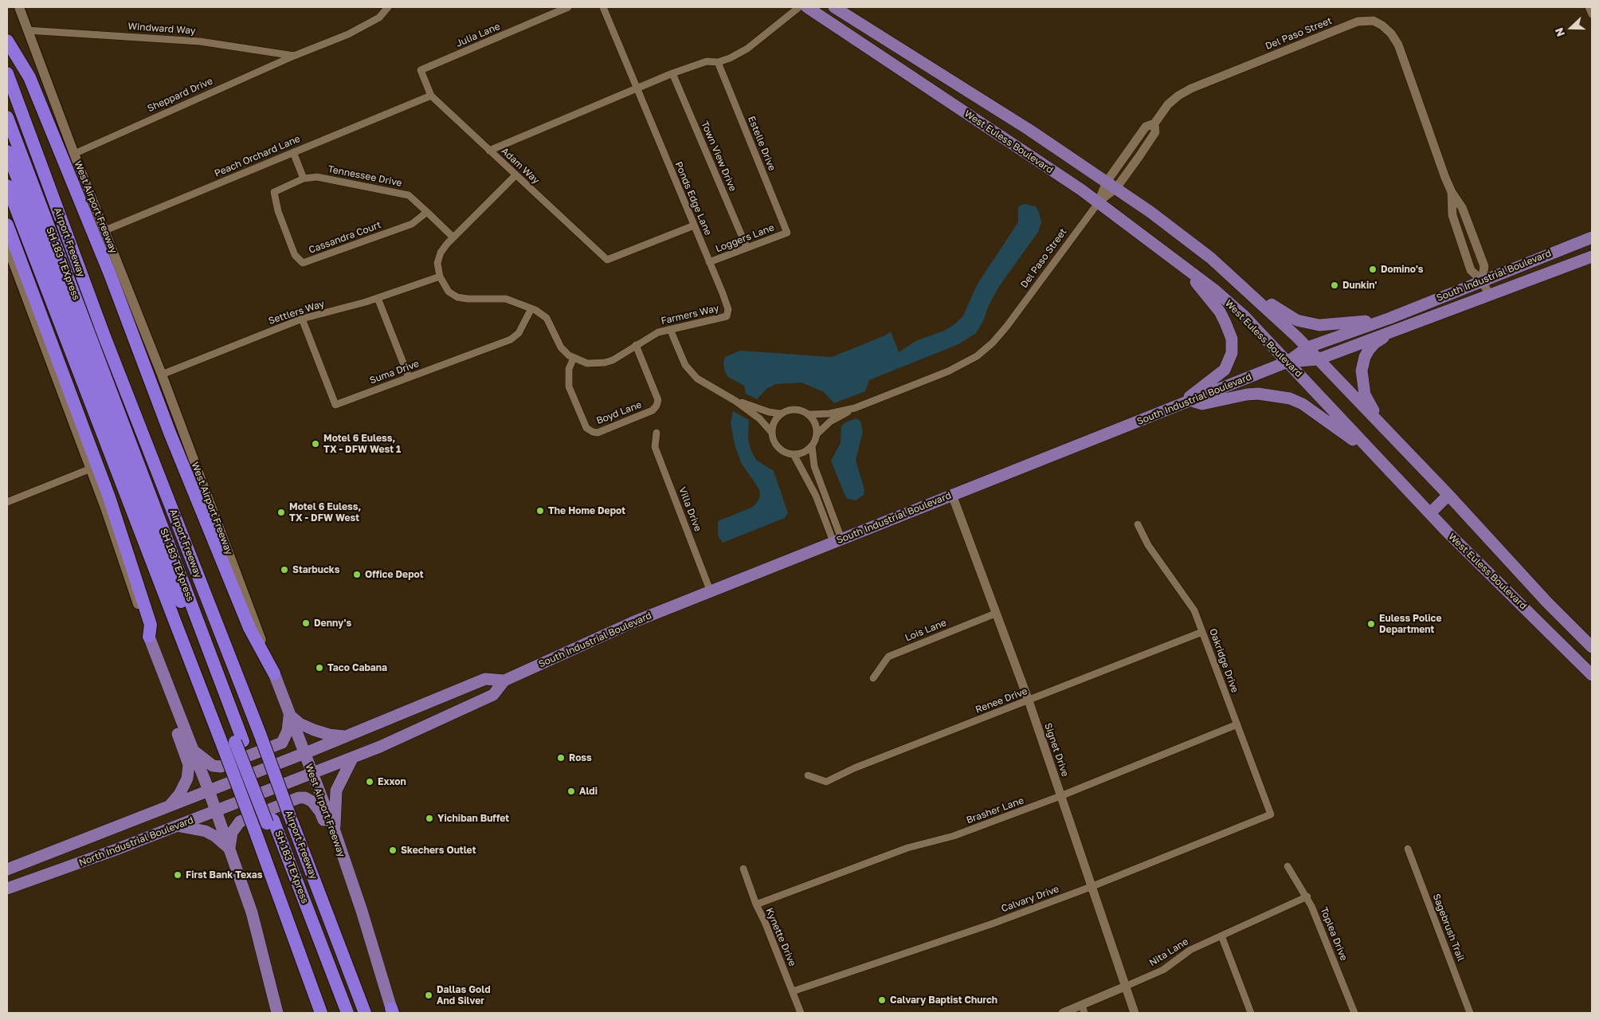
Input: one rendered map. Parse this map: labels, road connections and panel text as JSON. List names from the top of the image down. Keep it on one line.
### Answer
{"streets":{"highway":["Airport Freeway","SH 183 TEXpress"],"main road":["West Euless Boulevard","West Airport Freeway","South Industrial Boulevard","North Industrial Boulevard"],"street":["Windward Way","Del Paso Street","Julia Lane","Sheppard Drive","Estelle Drive","Peach Orchard Lane","Town View Drive","Adam Way","Tennessee Drive","Ponds Edge Lane","Cassandra Court","Loggers Lane","Settlers Way","Farmers Way","Suma Drive","Boyd Lane","Villa Drive","Lois Lane","Oakridge Drive","Renee Drive","Signet Drive","Brasher Lane","Calvary Drive","Sagebrush Trail","Toplea Drive","Kynette Drive","Nita Lane"]},"crossings":[["Windward Way","Sheppard Drive"],["Windward Way","West Airport Freeway"],["Del Paso Street","West Euless Boulevard"],["Del Paso Street","South Industrial Boulevard"],["Julia Lane","Peach Orchard Lane"],["Julia Lane","Adam Way"],["Sheppard Drive","West Airport Freeway"],["West Euless Boulevard","South Industrial Boulevard"],["Estelle Drive","Loggers Lane"],["Peach Orchard Lane","Adam Way"],["Peach Orchard Lane","West Airport Freeway"],["Town View Drive","Loggers Lane"],["Adam Way","Ponds Edge Lane"],["Tennessee Drive","Cassandra Court"],["Ponds Edge Lane","Loggers Lane"],["Ponds Edge Lane","Farmers Way"],["West Airport Freeway","South Industrial Boulevard"],["West Airport Freeway","Settlers Way"],["South Industrial Boulevard","Villa Drive"],["South Industrial Boulevard","Signet Drive"],["South Industrial Boulevard","North Industrial Boulevard"],["Settlers Way","Farmers Way"],["Settlers Way","Suma Drive"],["Farmers Way","Suma Drive"],["Farmers Way","Boyd Lane"],["Lois Lane","Signet Drive"],["Oakridge Drive","Renee Drive"],["Oakridge Drive","Brasher Lane"],["Oakridge Drive","Calvary Drive"],["Renee Drive","Signet Drive"],["Signet Drive","Brasher Lane"],["Signet Drive","Calvary Drive"],["Signet Drive","Nita Lane"],["Brasher Lane","Kynette Drive"],["Calvary Drive","Kynette Drive"],["Toplea Drive","Nita Lane"]],"places":["Domino's","Dunkin'","Motel 6 Euless, TX - DFW West 1","The Home Depot","Motel 6 Euless, TX - DFW West","Starbucks","Office Depot","Denny's","Euless Police Department","Taco Cabana","Ross","Exxon","Aldi","Yichiban Buffet","Skechers Outlet","First Bank Texas","Dallas Gold And Silver","Calvary Baptist Church"],"north":"left"}
